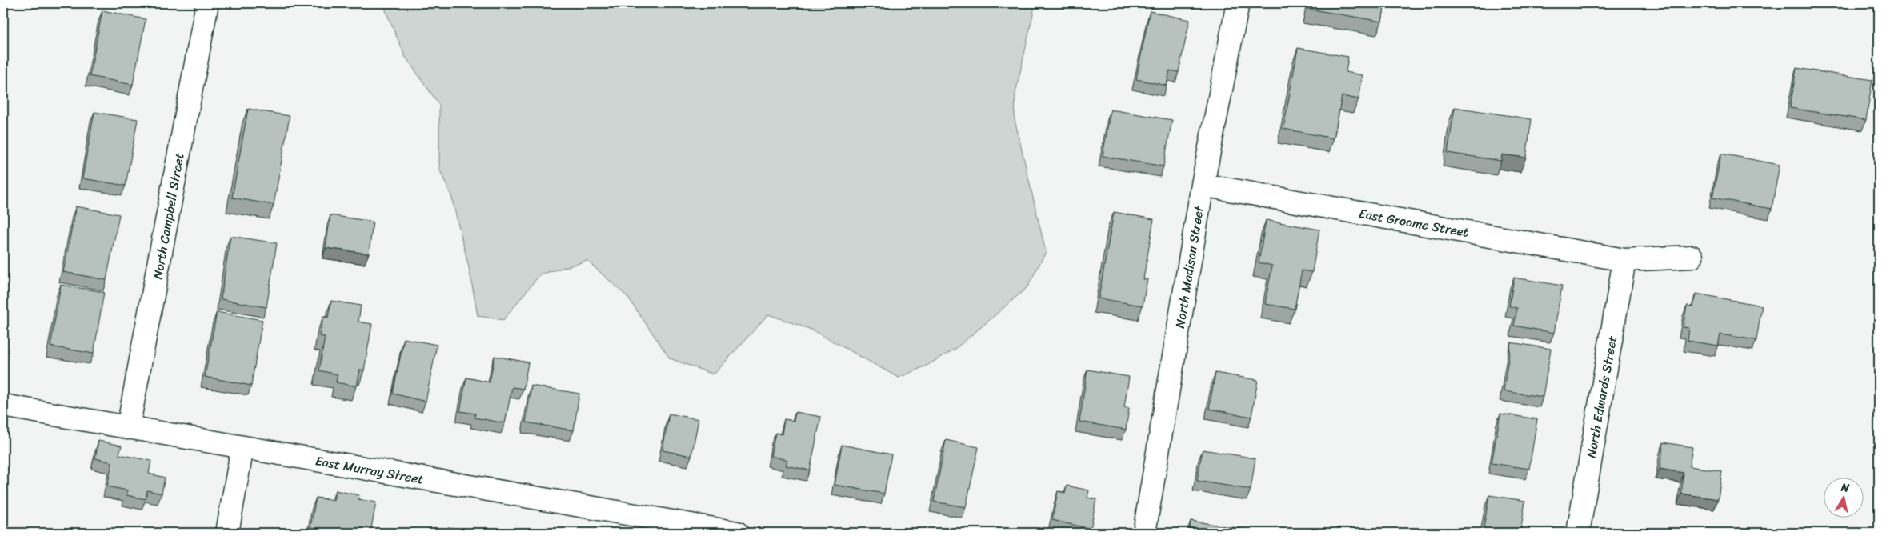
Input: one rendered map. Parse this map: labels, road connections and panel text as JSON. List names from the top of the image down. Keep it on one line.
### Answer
{"streets":{"street":["North Campbell Street","East Groome Street","North Madison Street","North Edwards Street","East Murray Street"]},"crossings":[["North Campbell Street","East Murray Street"],["East Groome Street","North Madison Street"],["East Groome Street","North Edwards Street"]],"north":"top"}
